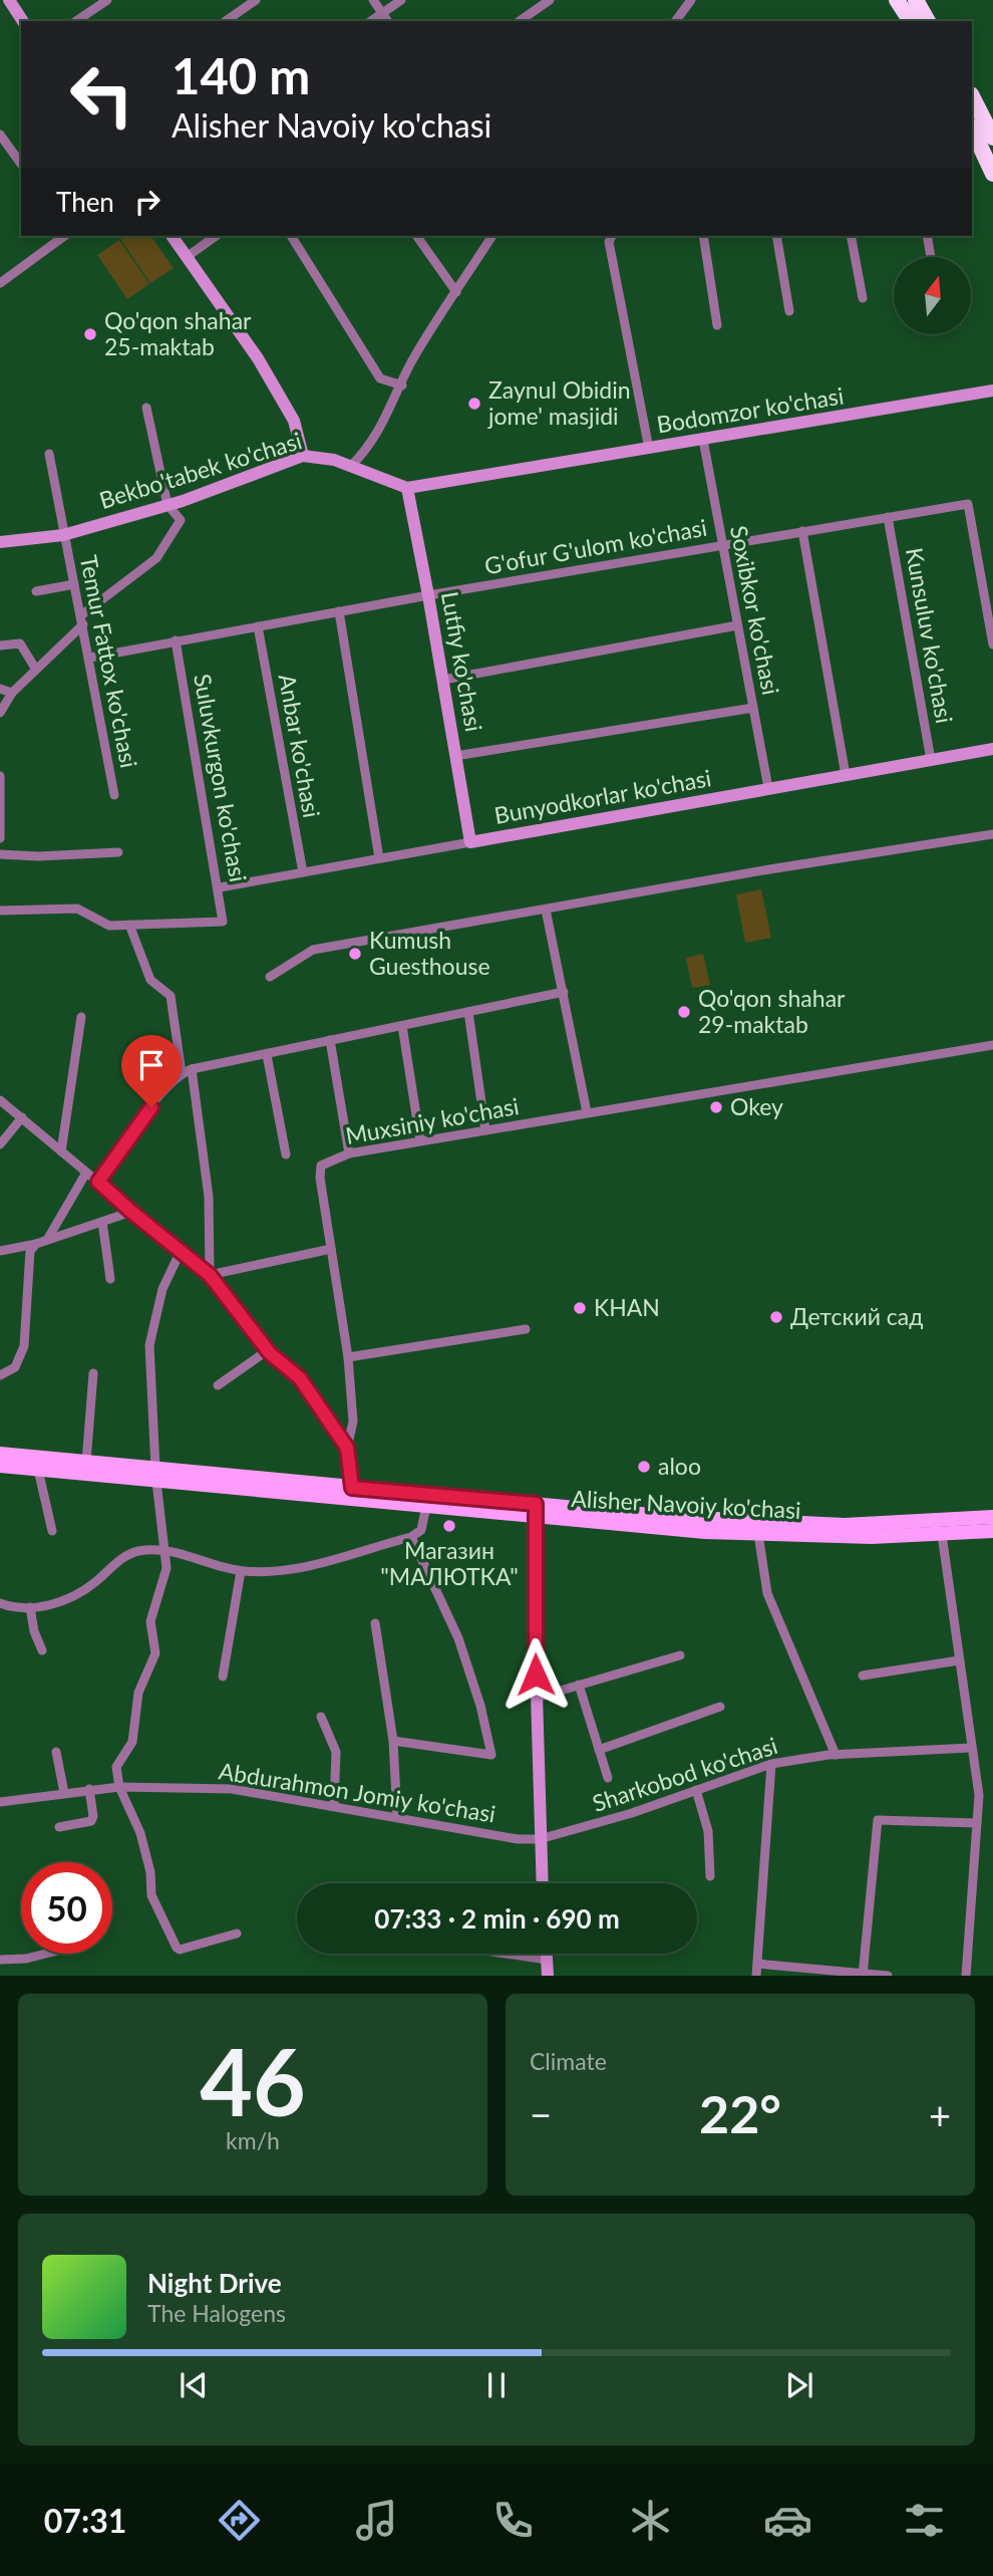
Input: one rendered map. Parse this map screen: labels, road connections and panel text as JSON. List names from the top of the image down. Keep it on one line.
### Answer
{"streets":{"main road":["Bodomzor ko'chasi","Bekbo'tabek ko'chasi","Lutfiy ko'chasi","Bunyodkorlar ko'chasi","Alisher Navoiy ko'chasi"],"street":["G'ofur G'ulom ko'chasi","Soxibkor ko'chasi","Kunsuluv ko'chasi","Temur Fattox ko'chasi","Anbar ko'chasi","Suluvkurgon ko'chasi","Muxsiniy ko'chasi","Sharkobod ko'chasi","Abdurahmon Jomiy ko'chasi"]},"crossings":[["Bodomzor ko'chasi","Bekbo'tabek ko'chasi"],["Bodomzor ko'chasi","Soxibkor ko'chasi"],["Bodomzor ko'chasi","Lutfiy ko'chasi"],["Bekbo'tabek ko'chasi","Temur Fattox ko'chasi"],["G'ofur G'ulom ko'chasi","Soxibkor ko'chasi"],["G'ofur G'ulom ko'chasi","Kunsuluv ko'chasi"],["G'ofur G'ulom ko'chasi","Temur Fattox ko'chasi"],["G'ofur G'ulom ko'chasi","Lutfiy ko'chasi"],["G'ofur G'ulom ko'chasi","Anbar ko'chasi"],["G'ofur G'ulom ko'chasi","Suluvkurgon ko'chasi"],["Soxibkor ko'chasi","Bunyodkorlar ko'chasi"],["Kunsuluv ko'chasi","Bunyodkorlar ko'chasi"],["Lutfiy ko'chasi","Bunyodkorlar ko'chasi"],["Anbar ko'chasi","Bunyodkorlar ko'chasi"],["Suluvkurgon ko'chasi","Bunyodkorlar ko'chasi"],["Sharkobod ko'chasi","Abdurahmon Jomiy ko'chasi"]],"places":["Qo'qon shahar 25-maktab","Zaynul Obidin jome' masjidi","Kumush Guesthouse","Qo'qon shahar 29-maktab","Okey","KHAN","Детский сад","aloo","Магазин \"МАЛЮТКА\""],"north":"top","page":{"turn":["140 m","Alisher Navoiy ko'chasi"],"then":"Then","limit":"50","trip":"07:33 · 2 min · 690 m","tile":[["46","km/h"],"Climate"],"heat":["−","22°","+"],"song":["Night Drive","The Halogens"],"tabs":"07:31"}}
